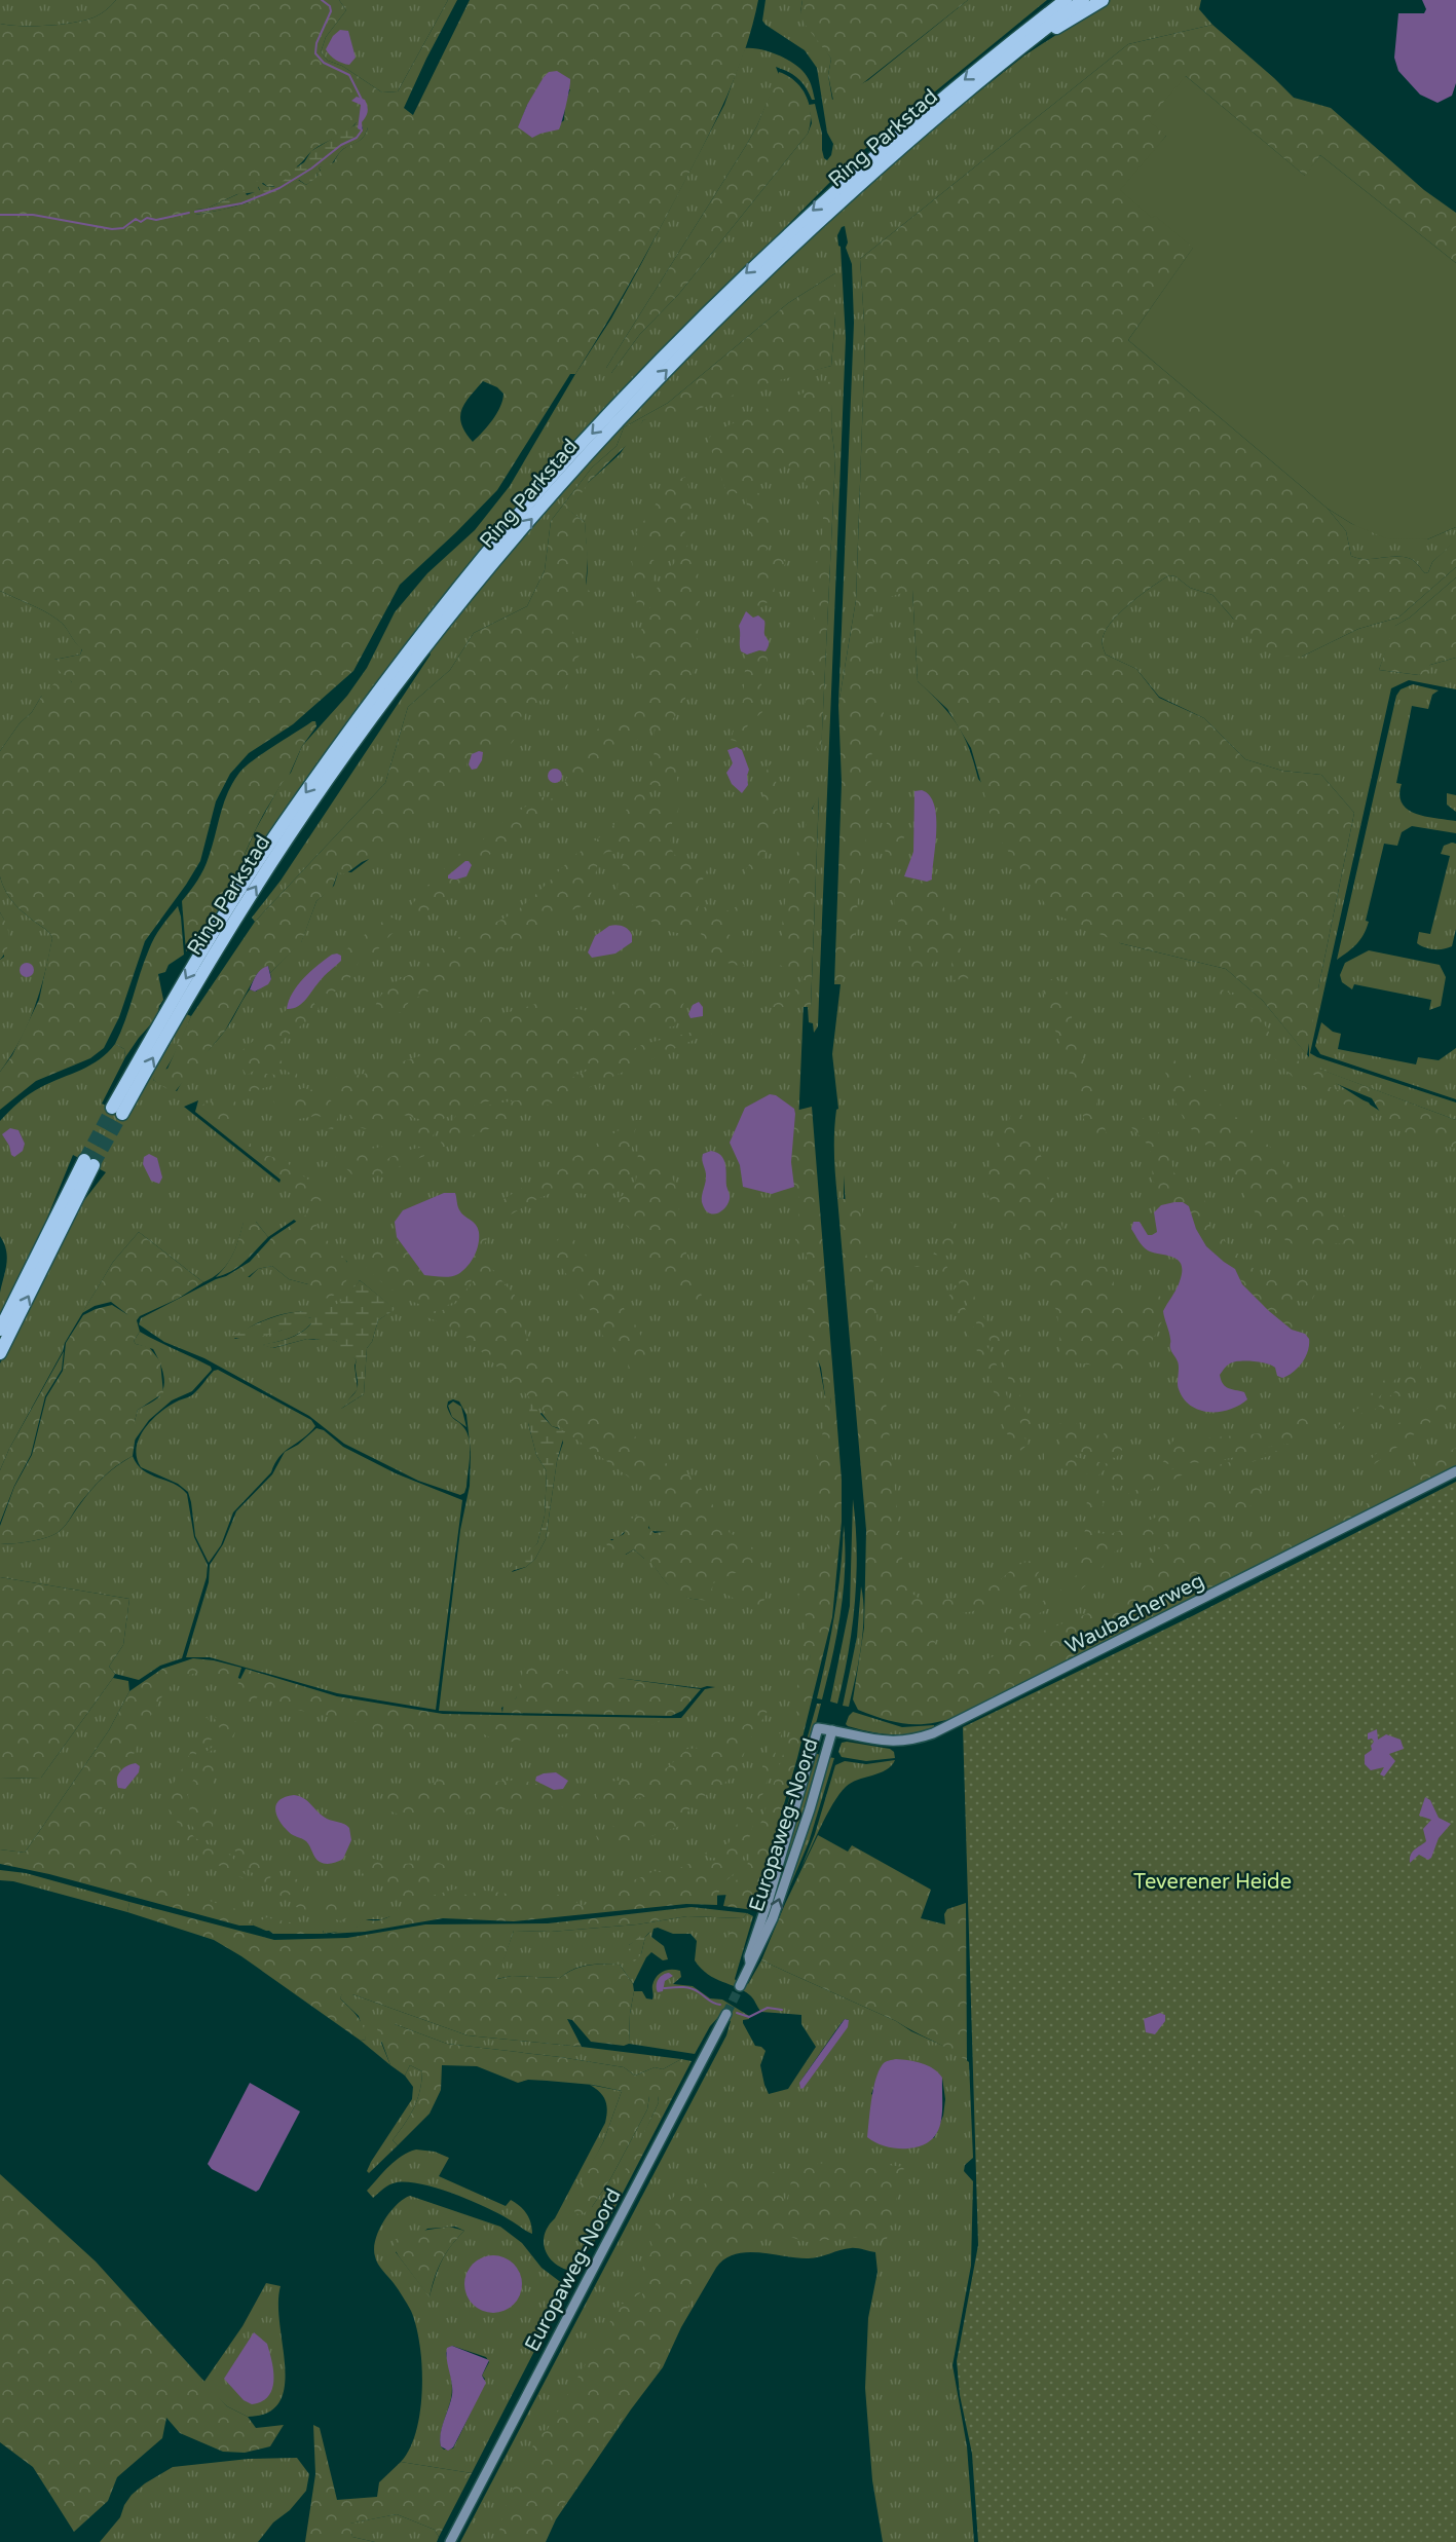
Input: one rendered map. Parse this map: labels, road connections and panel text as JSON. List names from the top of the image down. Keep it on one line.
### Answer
{"streets":{"highway":["Ring Parkstad"],"street":["Waubacherweg","Europaweg-Noord"]},"crossings":[["Waubacherweg","Europaweg-Noord"]],"parks":["Teverener Heide"]}
